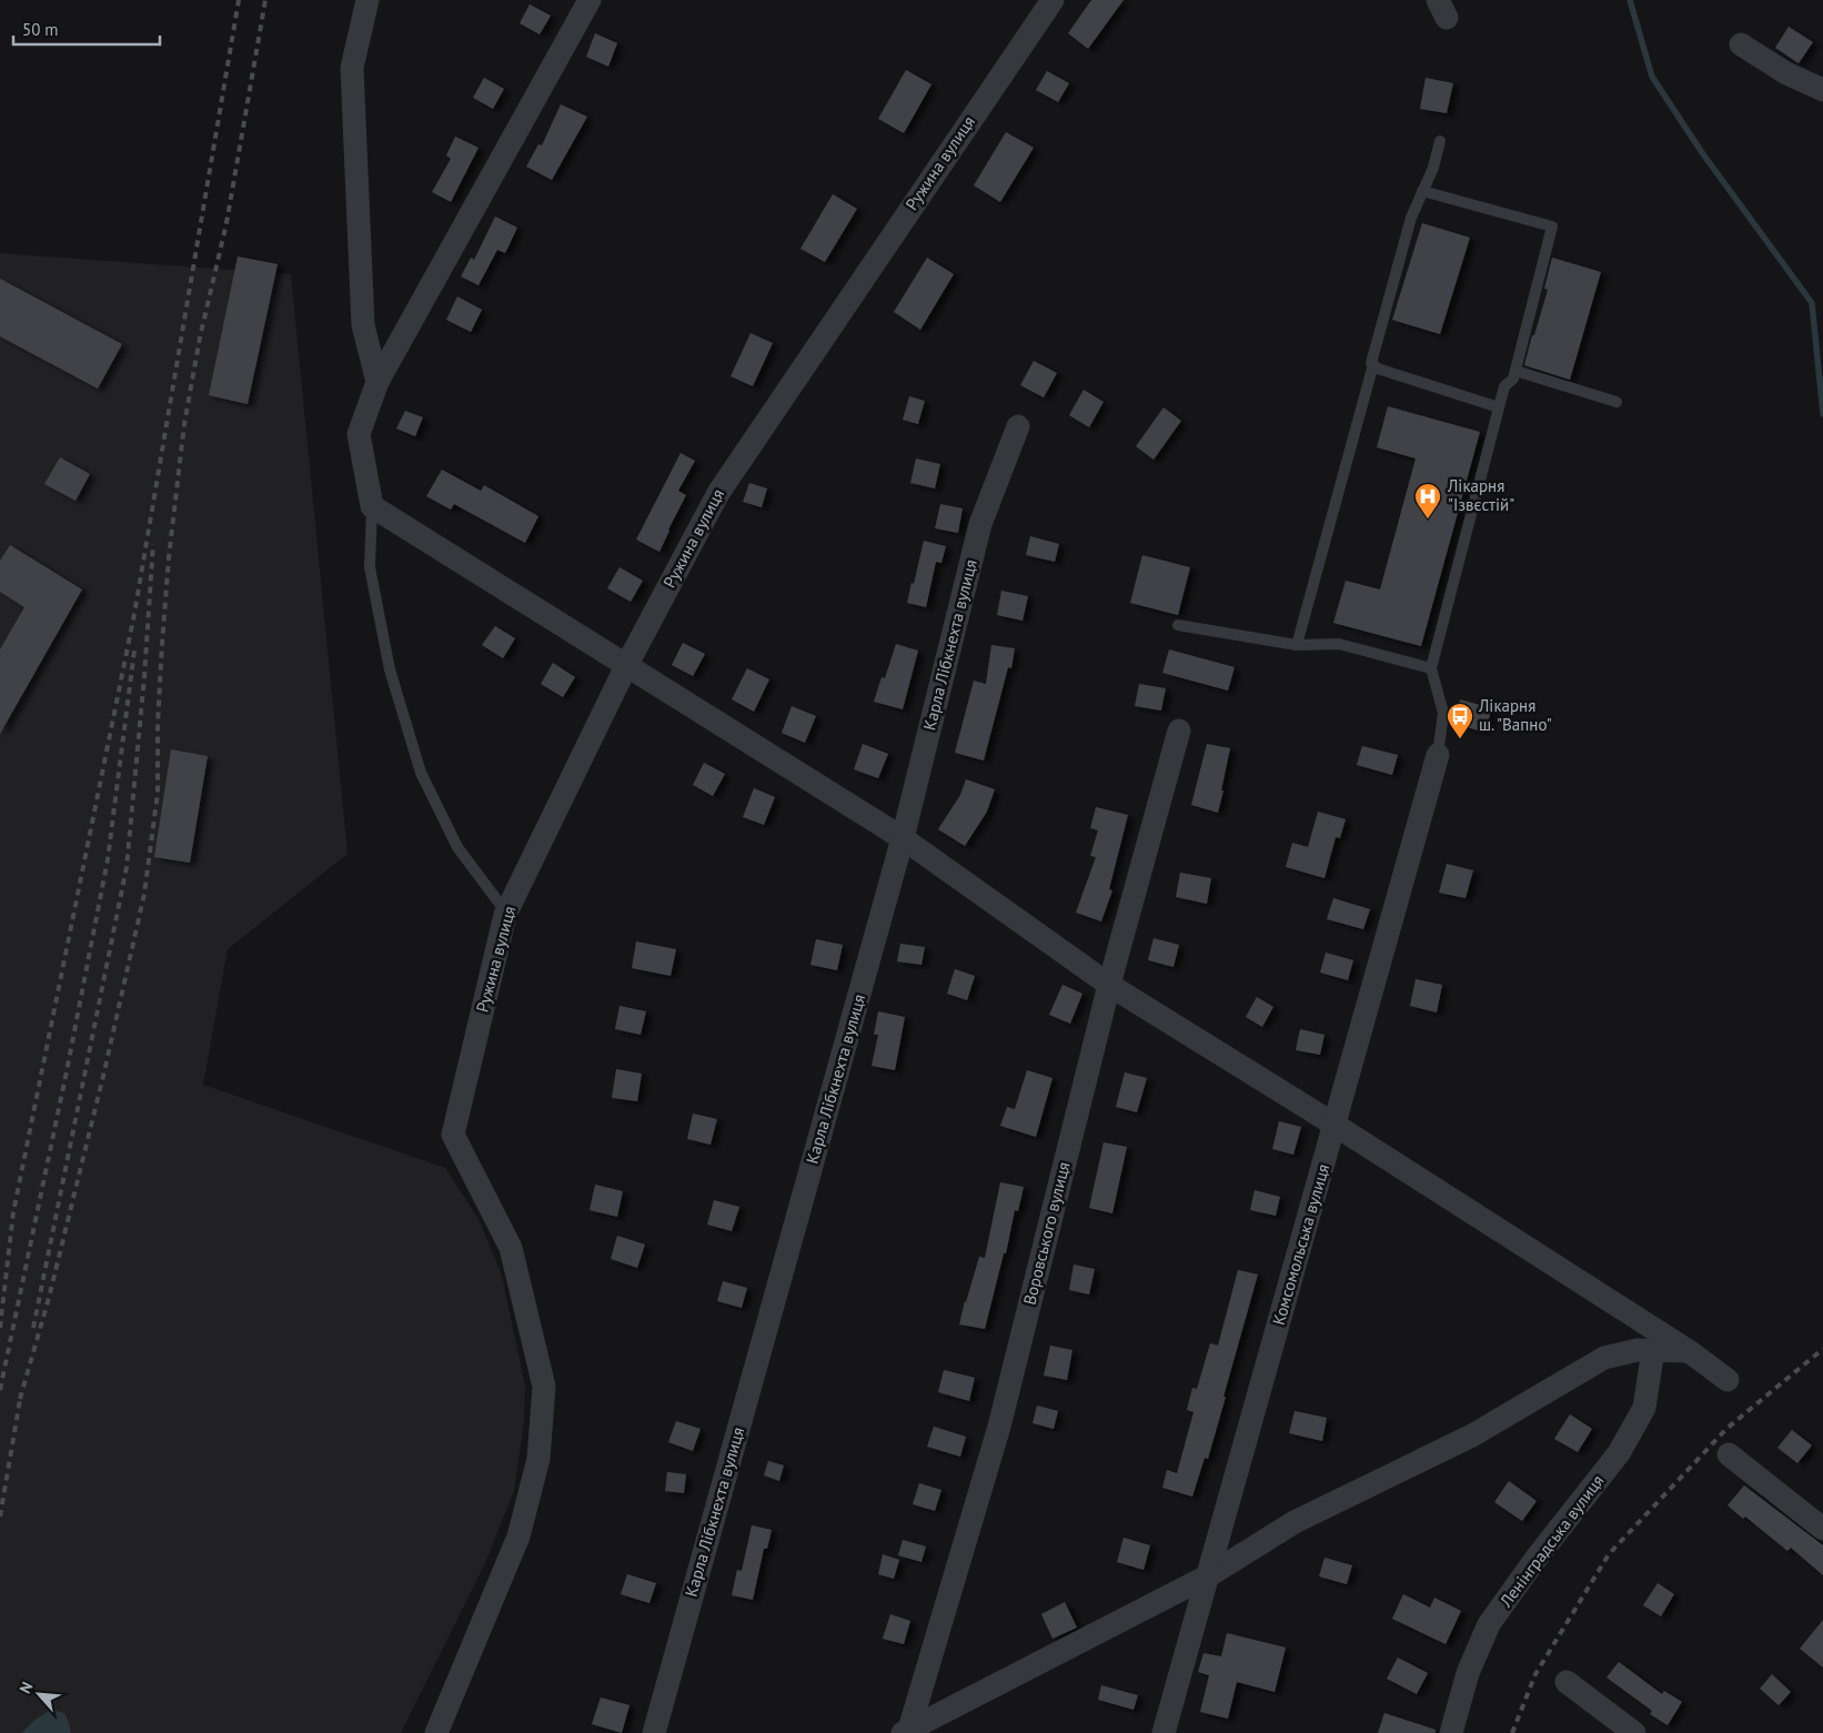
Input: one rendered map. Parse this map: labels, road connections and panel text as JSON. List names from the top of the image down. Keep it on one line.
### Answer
{"streets":{"street":["Ружина вулиця","Карла Лібкнехта вулиця","Воровського вулиця","Комсомольська вулиця","Ленінградська вулиця"]},"places":{"hospital":["Лікарня \"Ізвєстій\""],"bus stop":["Лікарня ш. \"Вапно\""]},"scale_bar":"50 m","north":"top left"}
